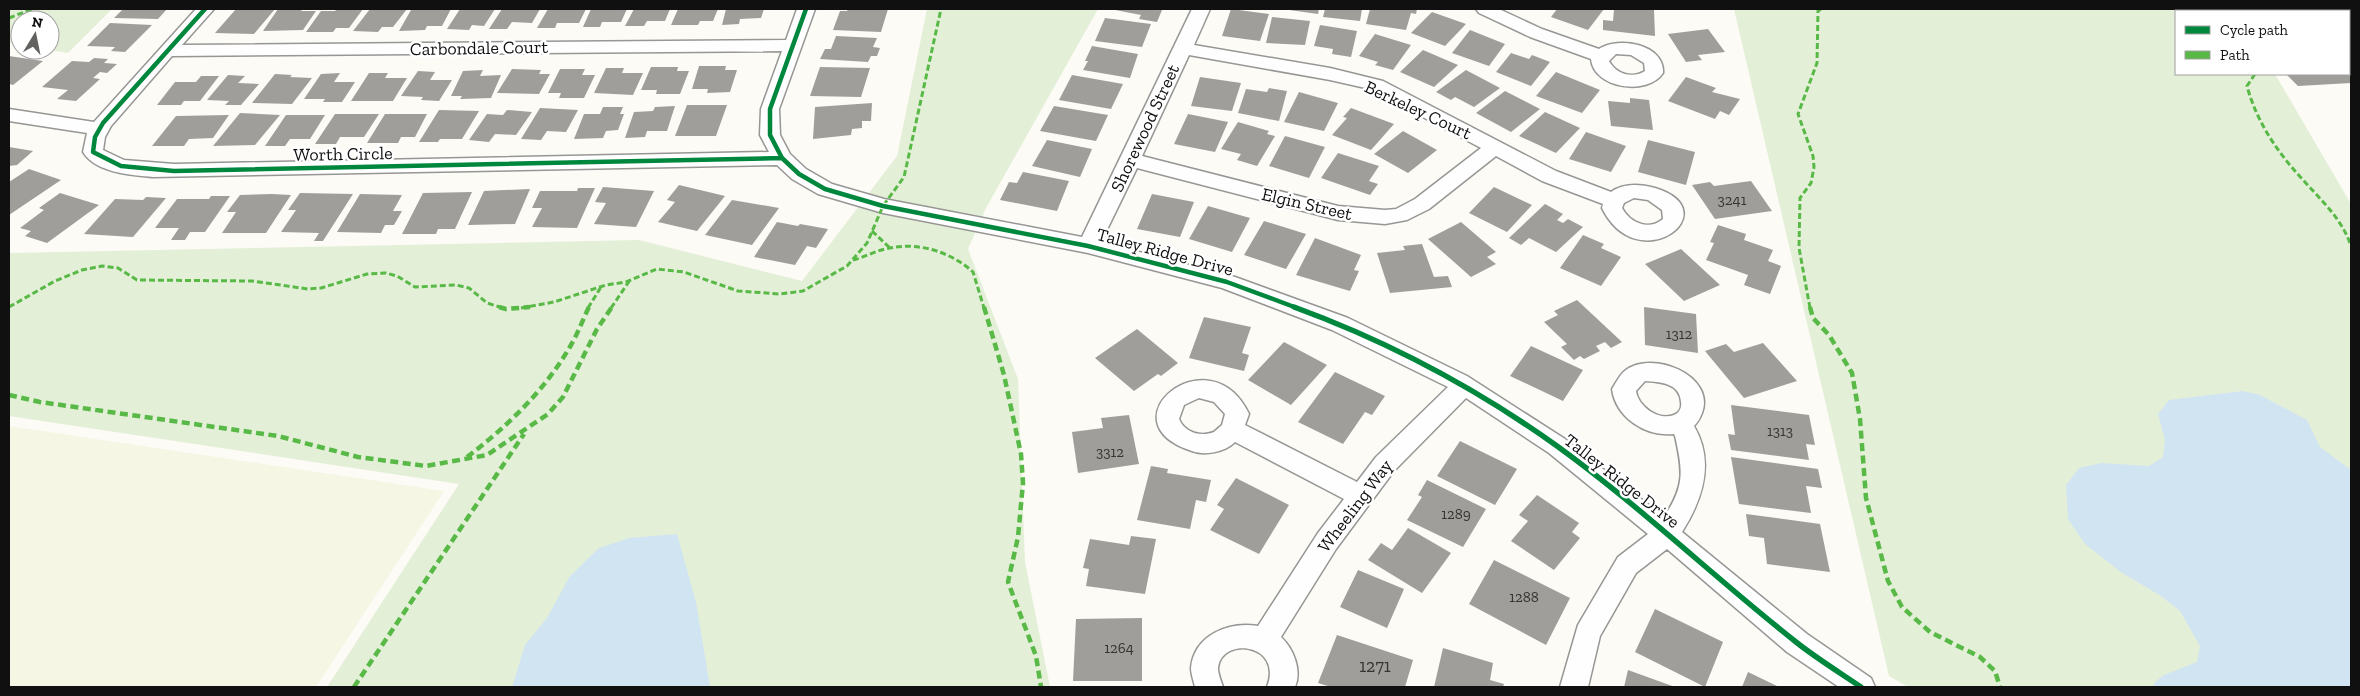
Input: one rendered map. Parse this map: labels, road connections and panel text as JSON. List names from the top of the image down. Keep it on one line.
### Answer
{"streets":{"street":["Carbondale Court","Berkeley Court","Shorewood Street","Worth Circle","Elgin Street","Talley Ridge Drive","Wheeling Way"]},"crossings":[["Carbondale Court","Worth Circle"],["Carbondale Court","Talley Ridge Drive"],["Berkeley Court","Shorewood Street"],["Berkeley Court","Elgin Street"],["Shorewood Street","Elgin Street"],["Shorewood Street","Talley Ridge Drive"],["Worth Circle","Talley Ridge Drive"],["Talley Ridge Drive","Wheeling Way"]],"house_numbers":["3241","1312","1313","3312","1289","1288","1264","1271"],"legend":["Cycle path","Path"],"north":"top"}
